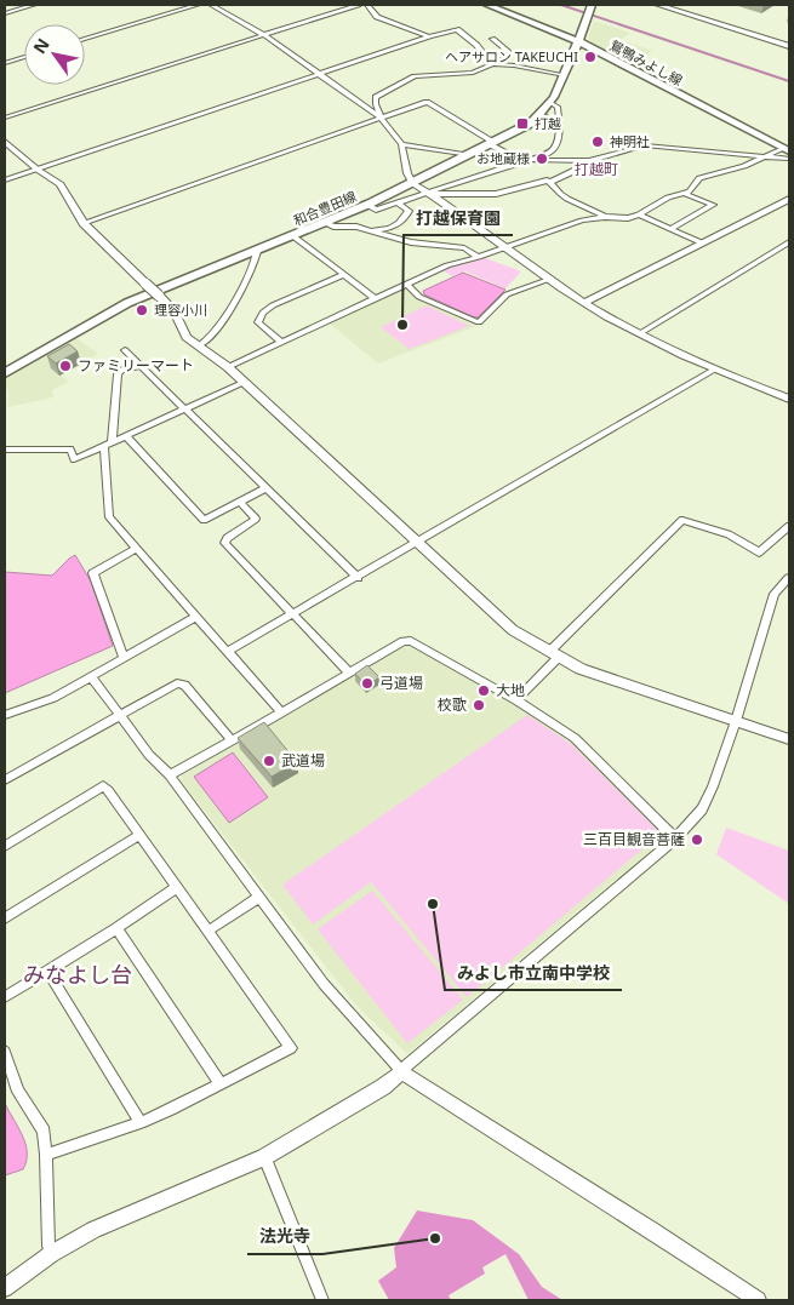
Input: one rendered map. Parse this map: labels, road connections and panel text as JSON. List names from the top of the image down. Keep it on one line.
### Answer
{"streets":{"main road":["鴛鴨みよし線","和合豊田線"]},"crossings":[["鴛鴨みよし線","和合豊田線"]],"districts":["打越町","みなよし台"],"places":{"other":["ヘアサロン TAKEUCHI","神明社","お地蔵様","理容小川","打越保育園","ファミリーマート","弓道場","大地","校歌","武道場","三百目観音菩薩","みよし市立南中学校","法光寺"],"transit":["打越"]},"north":"top left"}
